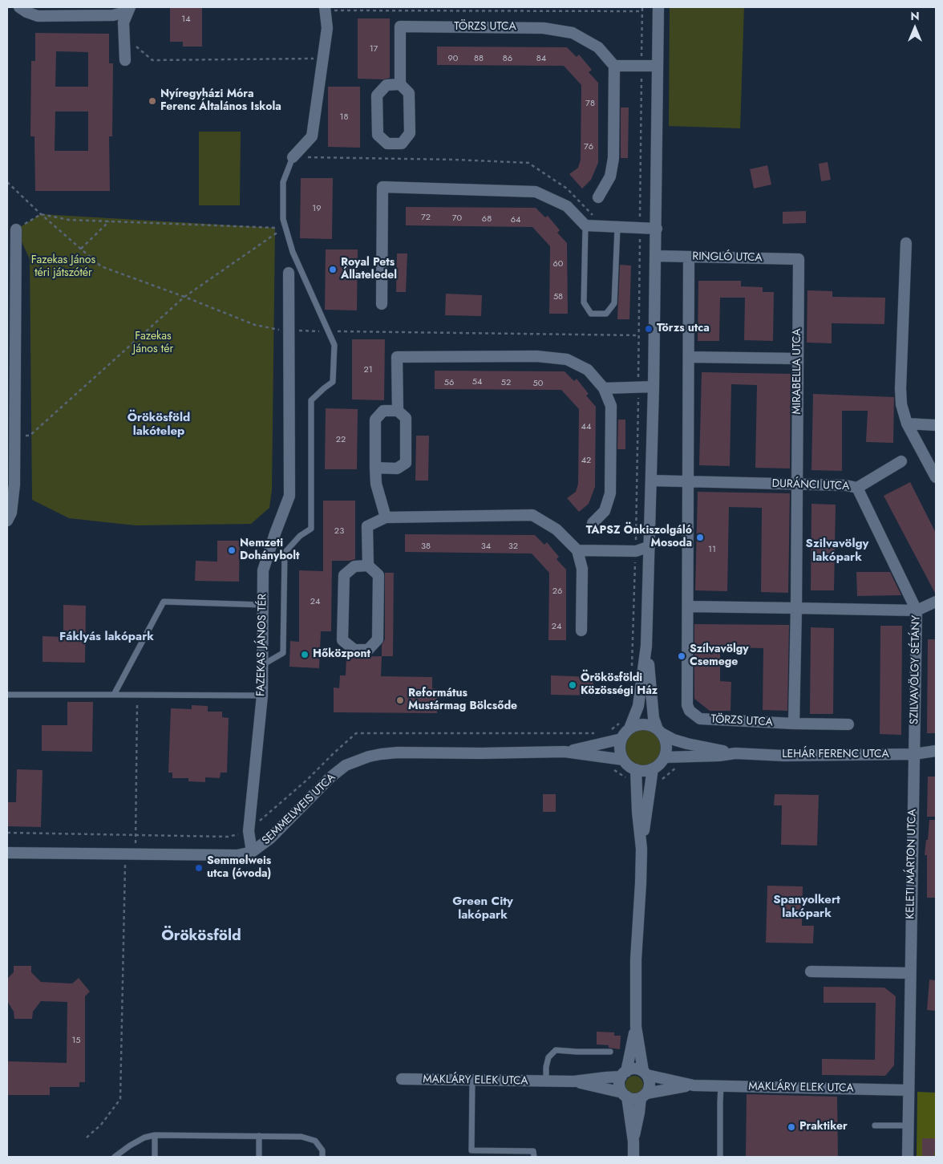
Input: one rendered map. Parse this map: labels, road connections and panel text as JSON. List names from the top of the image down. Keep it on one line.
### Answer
{"streets":{"street":["TÖRZS UTCA","RINGLÓ UTCA","MIRABELLA UTCA","DURÁNCI UTCA","FAZEKAS JÁNOS TÉR","SZILVAVÖLGY SÉTÁNY","LEHÁR FERENC UTCA","SEMMELWEIS UTCA","KELETI MÁRTON UTCA","MAKLÁRY ELEK UTCA"]},"crossings":[["TÖRZS UTCA","RINGLÓ UTCA"],["TÖRZS UTCA","DURÁNCI UTCA"],["TÖRZS UTCA","SZILVAVÖLGY SÉTÁNY"],["RINGLÓ UTCA","MIRABELLA UTCA"],["MIRABELLA UTCA","DURÁNCI UTCA"],["MIRABELLA UTCA","SZILVAVÖLGY SÉTÁNY"],["DURÁNCI UTCA","SZILVAVÖLGY SÉTÁNY"],["FAZEKAS JÁNOS TÉR","SEMMELWEIS UTCA"],["SZILVAVÖLGY SÉTÁNY","LEHÁR FERENC UTCA"],["SZILVAVÖLGY SÉTÁNY","KELETI MÁRTON UTCA"],["LEHÁR FERENC UTCA","SEMMELWEIS UTCA"],["LEHÁR FERENC UTCA","KELETI MÁRTON UTCA"],["KELETI MÁRTON UTCA","MAKLÁRY ELEK UTCA"]],"districts":["Örökösföld lakótelep","Szilvavölgy lakópark","Fáklyás lakópark","Spanyolkert lakópark","Green City lakópark","Örökösföld"],"parks":["Fazekas János téri játszótér","Fazekas János tér"],"places":["Nyíregyházi Móra Ferenc Általános Iskola","Royal Pets Állateledel","Törzs utca","TAPSZ Önkiszolgáló Mosoda","Nemzeti Dohánybolt","Hőközpont","Szílvavölgy Csemege","Örökösföldi Közösségi Ház","Református Mustármag Bölcsőde","Semmelweis utca (óvoda)","Praktiker"],"house_numbers":["14","17","90","88","86","84","78","18","76","19","72","70","68","64","60","58","21","54","56","52","50","44","22","42","23","38","34","32","11","26","24","24","15"],"north":"top"}
